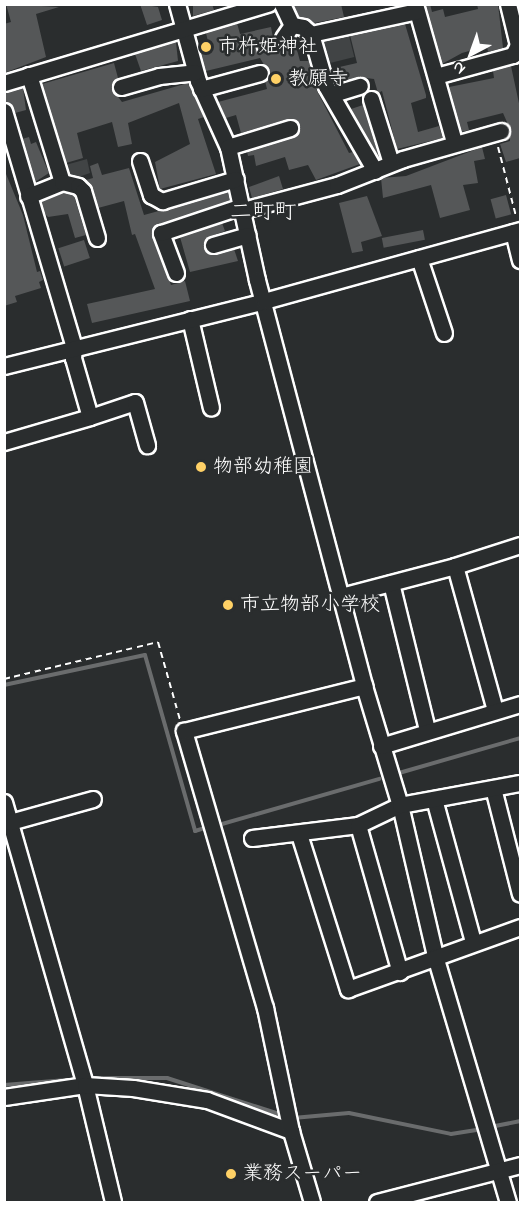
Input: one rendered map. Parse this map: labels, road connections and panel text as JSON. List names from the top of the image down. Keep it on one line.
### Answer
{"districts":["二町町"],"places":["市杵姫神社","教願寺","物部幼稚園","市立物部小学校","業務スーパー"],"north":"bottom left"}
